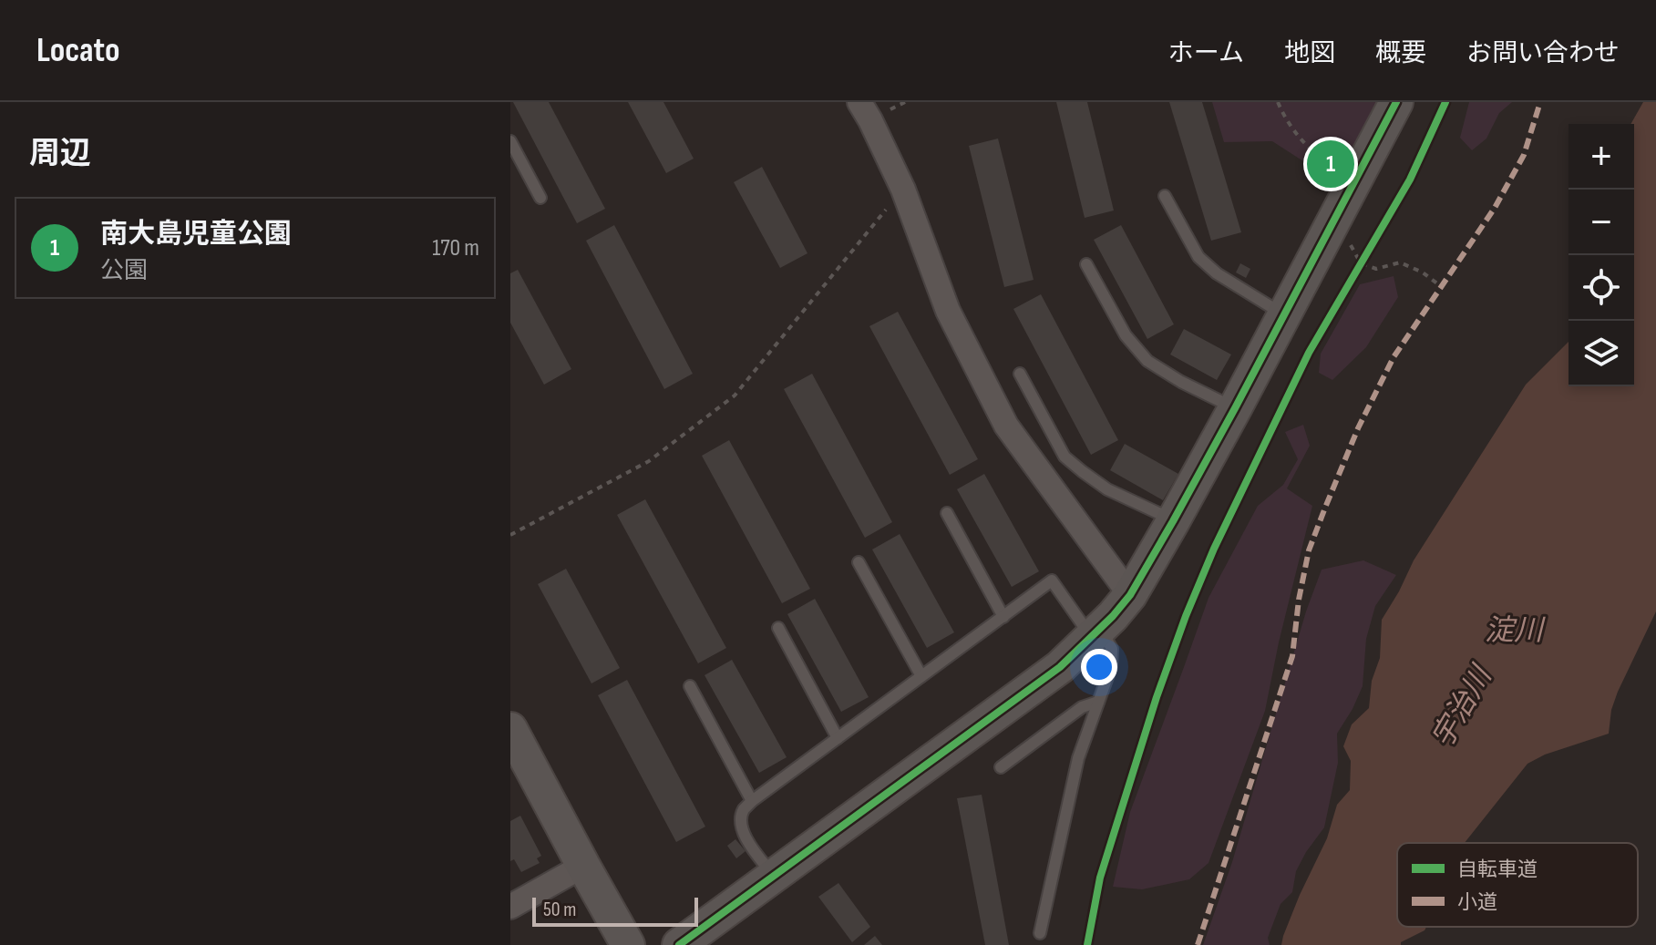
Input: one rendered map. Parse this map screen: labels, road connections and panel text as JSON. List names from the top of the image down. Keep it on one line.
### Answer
{"water":["淀川","宇治川"],"legend":["自転車道","小道"],"scale_bar":"50 m","page":{"header":"Locato","nav":["ホーム","地図","概要","お問い合わせ"],"heading":"周辺","map_buttons":["+","−"],"pins":"1","list":[{"mark":"1","name":"南大島児童公園","note":"公園","value":"170 m"}],"scale":"50 m"}}
